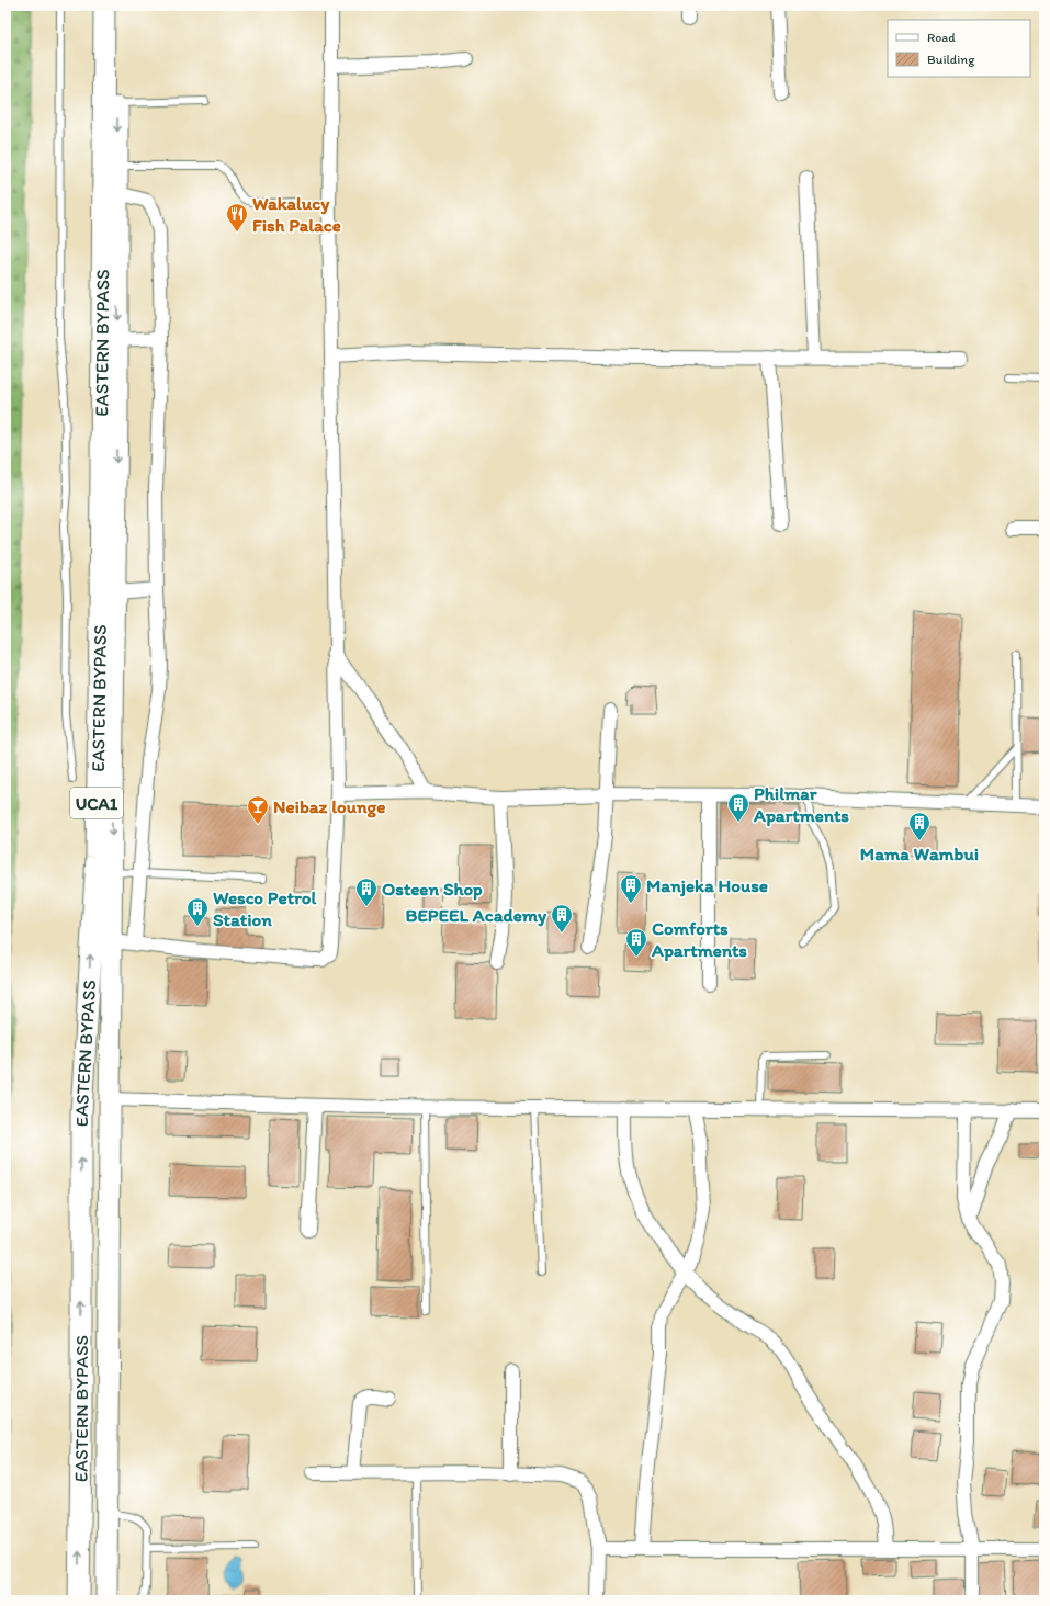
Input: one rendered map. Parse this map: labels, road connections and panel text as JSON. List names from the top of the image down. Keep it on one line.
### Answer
{"streets":{"main road":["EASTERN BYPASS","UCA1"]},"places":{"restaurant":["Wakalucy Fish Palace"],"building":["Philmar Apartments","Mama Wambui","Manjeka House","Osteen Shop","Wesco Petrol Station","BEPEEL Academy","Comforts Apartments"],"bar":["Neibaz lounge"]},"legend":["Road","Building"]}
